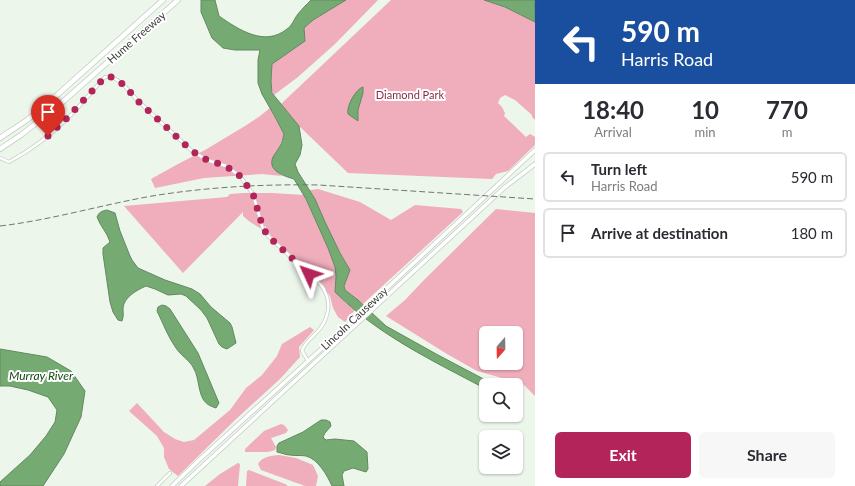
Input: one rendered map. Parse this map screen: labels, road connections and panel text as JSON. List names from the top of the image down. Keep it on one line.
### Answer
{"streets":{"highway":["Hume Freeway"],"main road":["Lincoln Causeway"]},"water":["Murray River"],"parks":["Diamond Park"],"north":"bottom","page":{"turn":["590 m","Harris Road"],"eta":["18:40","Arrival","10","min","770","m"],"list":[{"name":"Turn left","note":"Harris Road","value":"590 m"},{"name":"Arrive at destination","value":"180 m"}],"buttons":["Exit","Share"]}}
